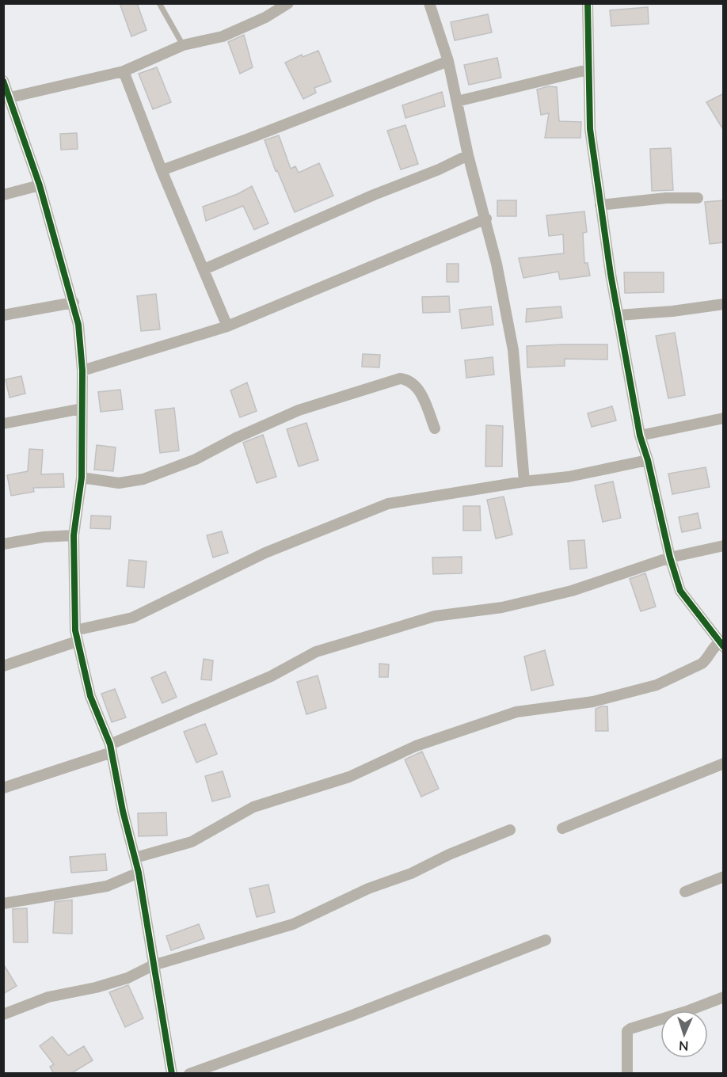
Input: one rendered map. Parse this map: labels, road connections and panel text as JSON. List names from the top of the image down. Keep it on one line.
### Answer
{"north":"bottom"}
